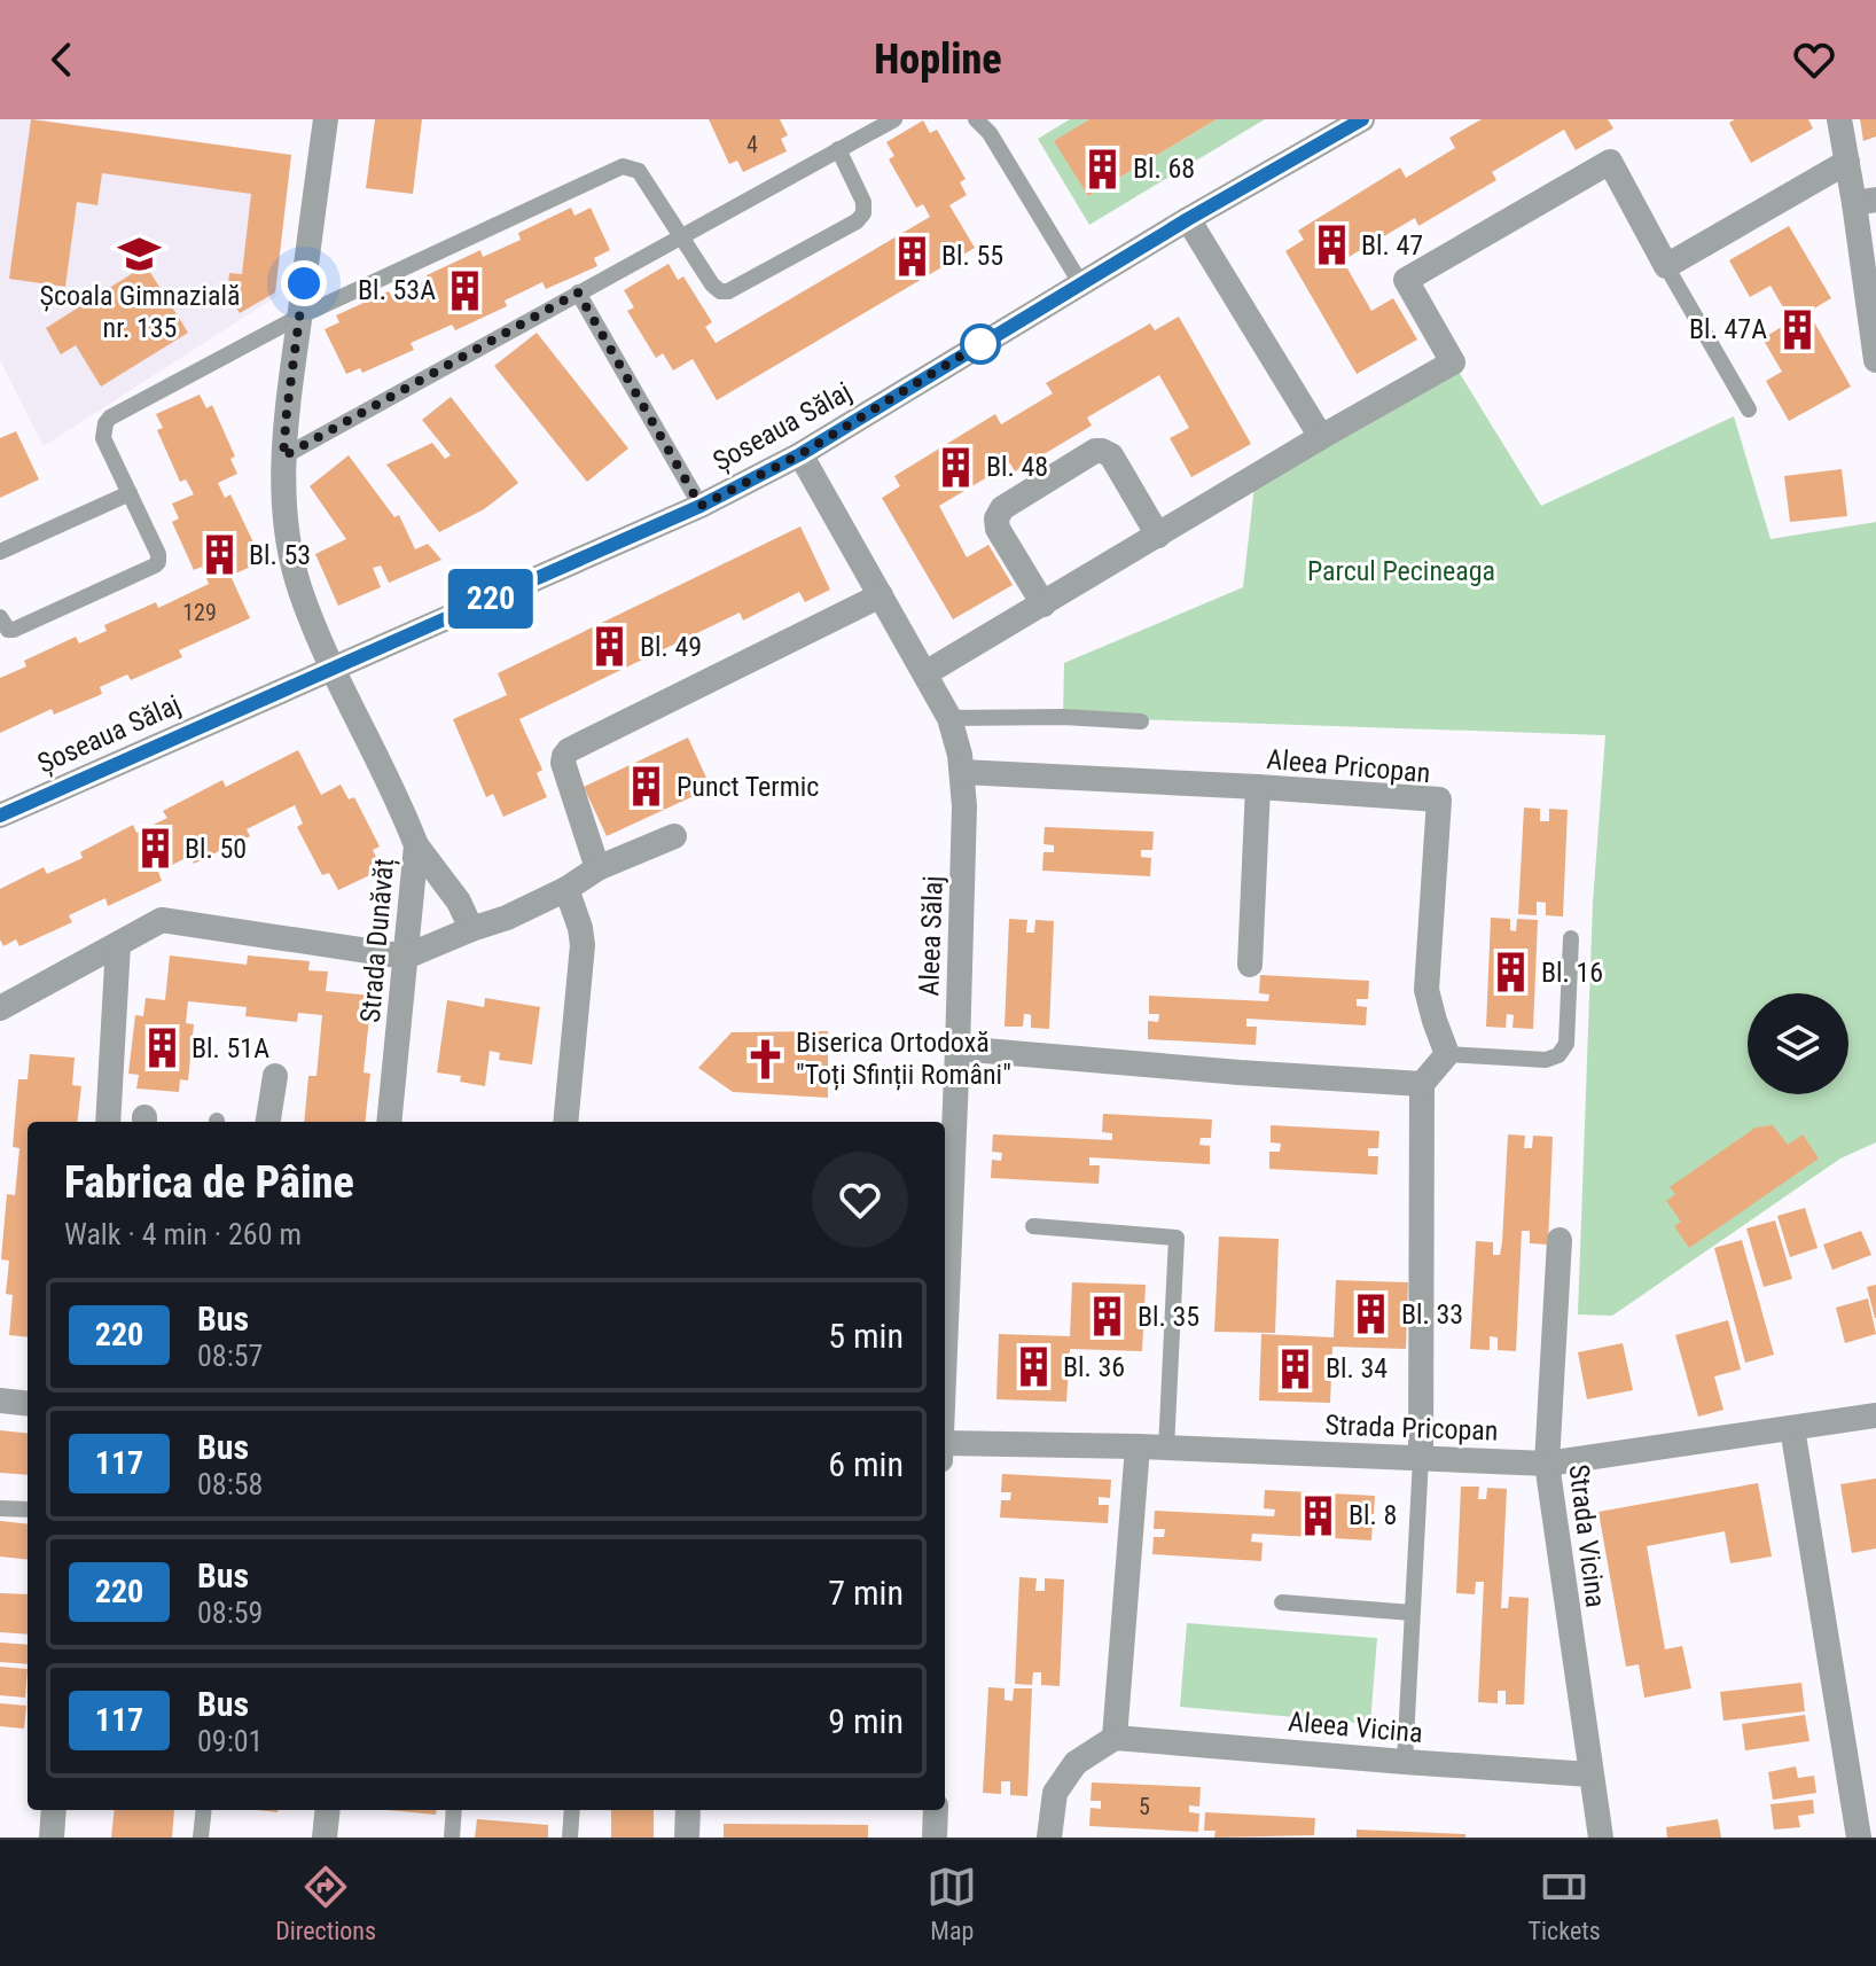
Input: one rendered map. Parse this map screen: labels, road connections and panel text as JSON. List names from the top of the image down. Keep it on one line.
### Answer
{"streets":{"street":["Șoseaua Sălaj","Aleea Pricopan","Aleea Sălaj","Strada Dunăvăț","Strada Pricopan","Strada Vicina","Aleea Vicina"]},"crossings":[["Șoseaua Sălaj","Aleea Sălaj"],["Șoseaua Sălaj","Strada Dunăvăț"],["Aleea Pricopan","Aleea Sălaj"],["Strada Pricopan","Strada Vicina"],["Strada Vicina","Aleea Vicina"]],"parks":["Parcul Pecineaga"],"places":{"building":["Bl. 68","Bl. 47","Bl. 55","Bl. 53A","Bl. 47A","Bl. 48","Bl. 53","Bl. 49","Punct Termic","Bl. 50","Bl. 16","Bl. 51A","Bl. 33","Bl. 35","Bl. 36","Bl. 34","Bl. 8"],"school or university":["Școala Gimnazială nr. 135"],"church":["Biserica Ortodoxă \"Toți Sfinții Români\""]},"lines":["bus line 220"],"house_numbers":["4","129","5"],"page":{"header":"Hopline","on_map":"220","heading":["Fabrica de Pâine","Walk · 4 min · 260 m"],"list":[{"mark":"220","name":"Bus","note":"08:57","value":"5 min"},{"mark":"117","name":"Bus","note":"08:58","value":"6 min"},{"mark":"220","name":"Bus","note":"08:59","value":"7 min"},{"mark":"117","name":"Bus","note":"09:01","value":"9 min"}],"tabs":["Directions","Map","Tickets"]}}
